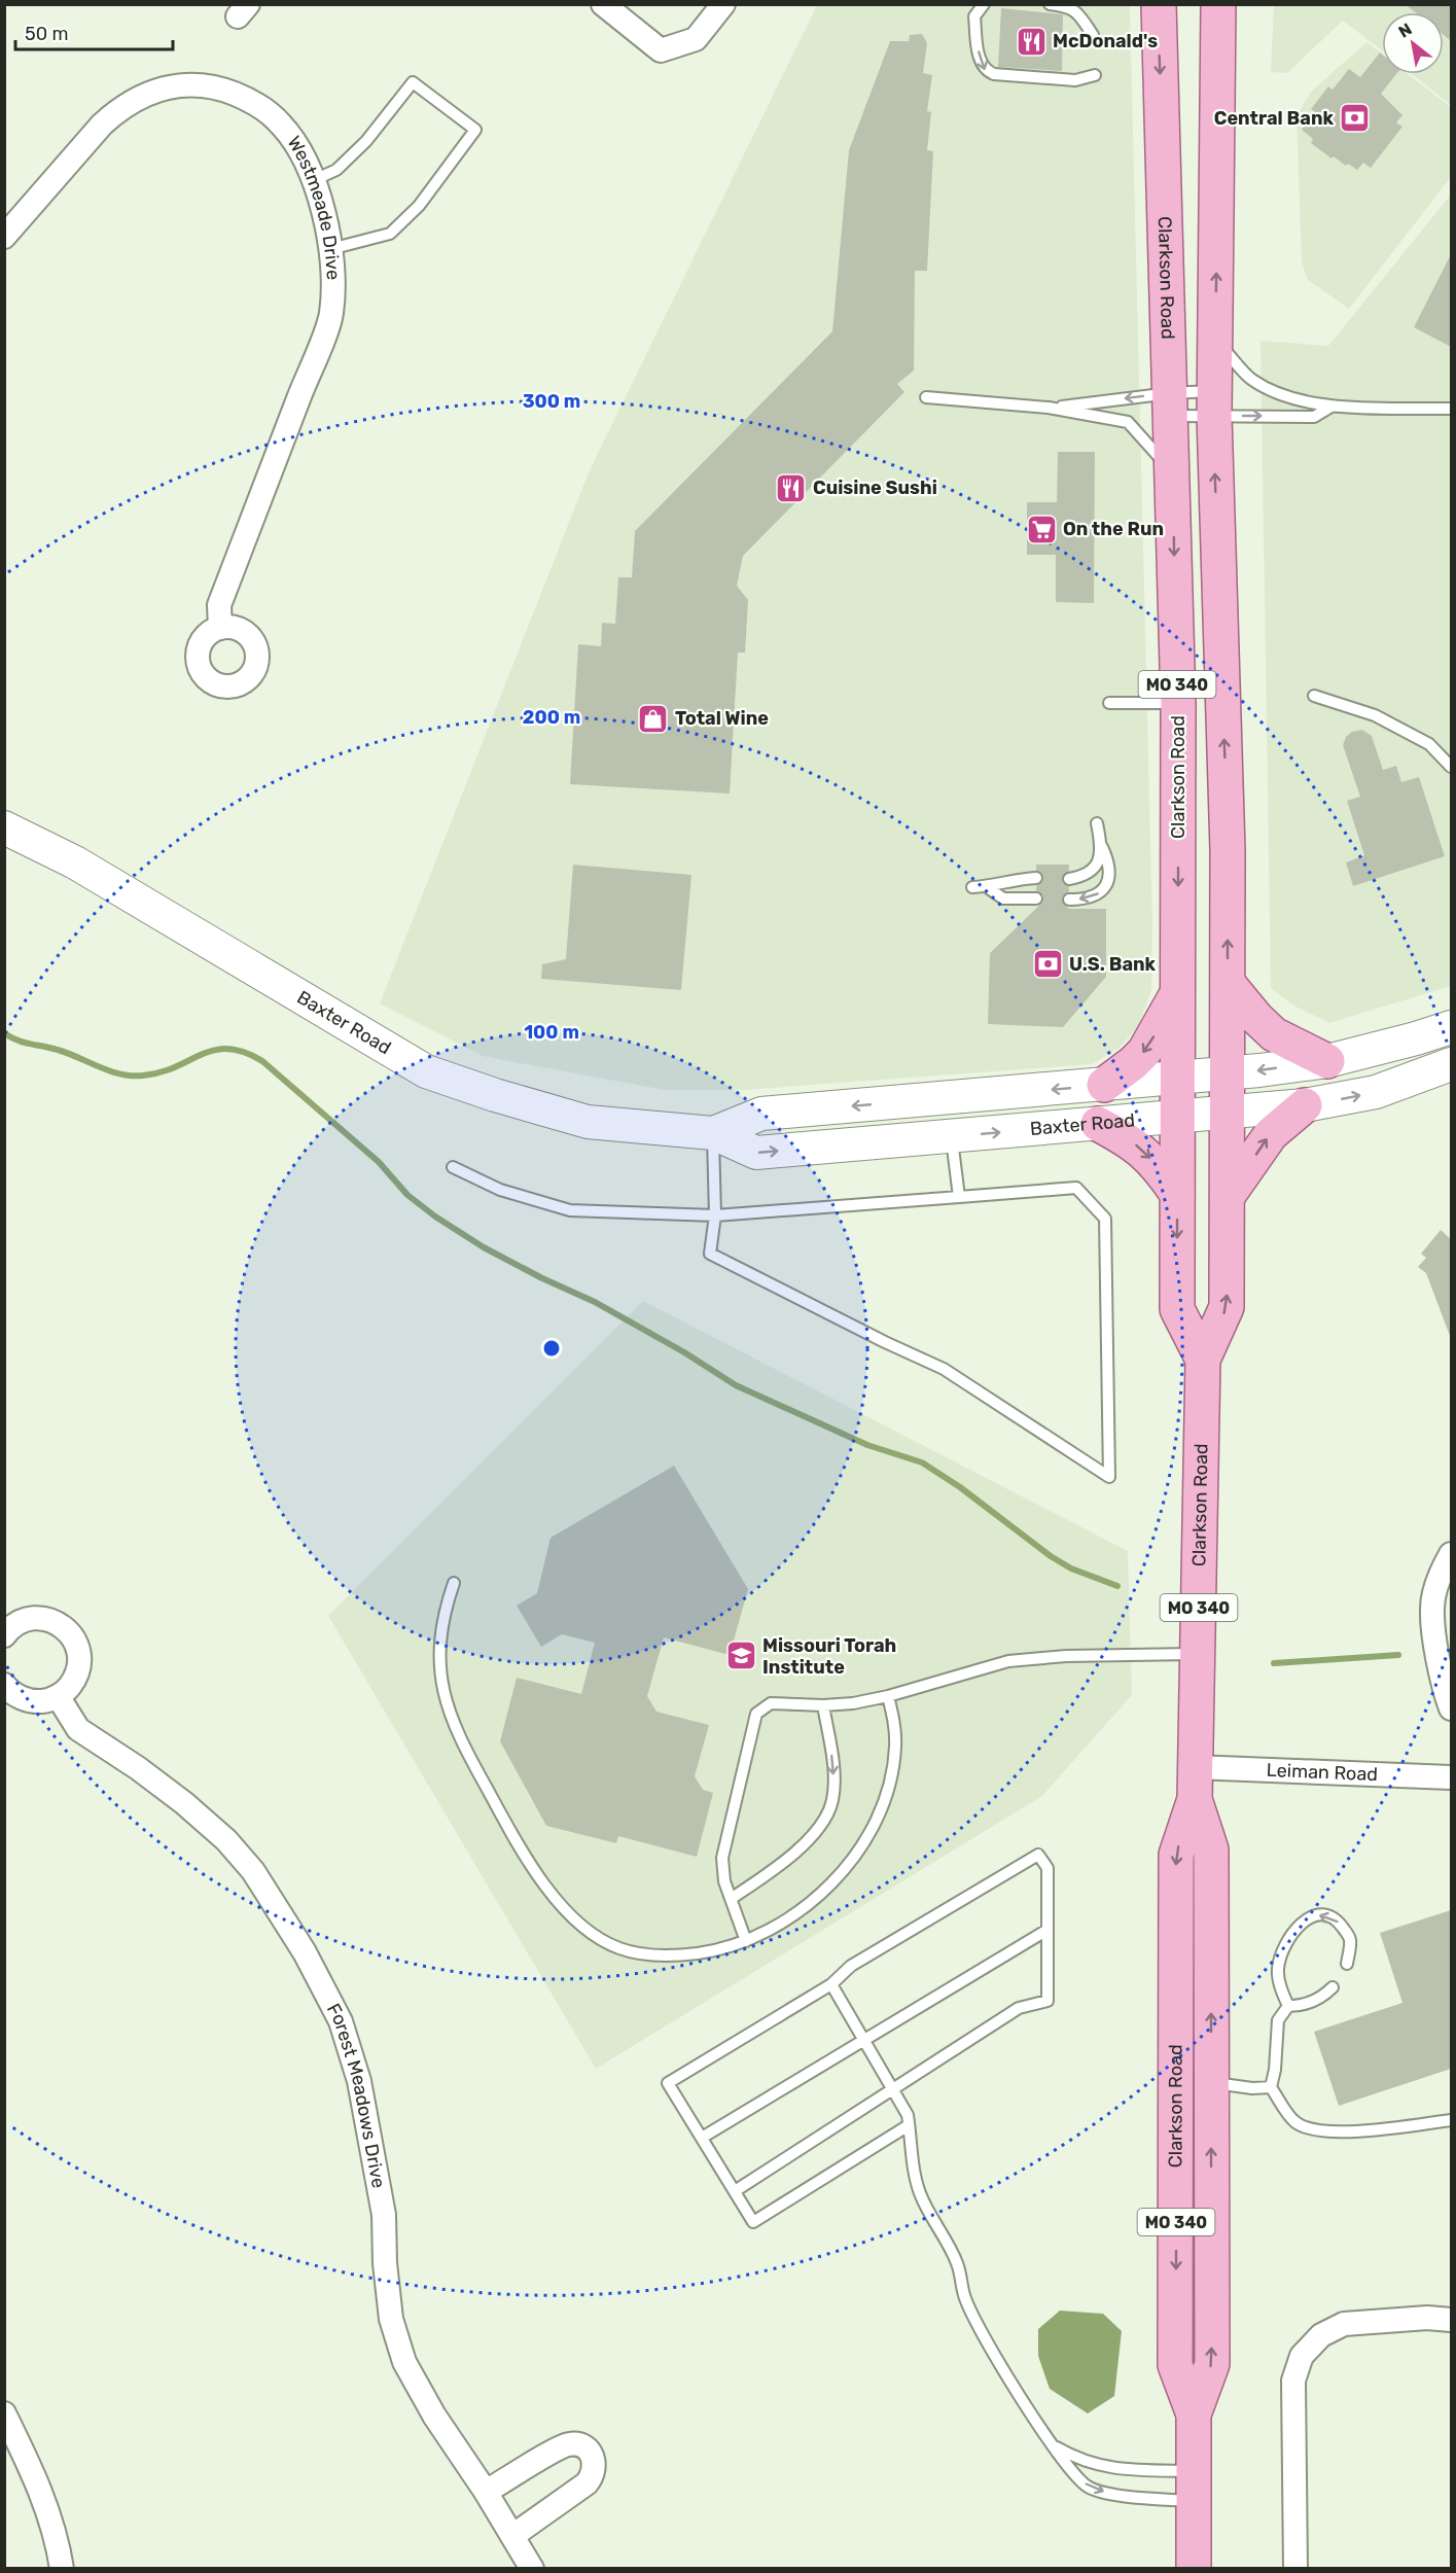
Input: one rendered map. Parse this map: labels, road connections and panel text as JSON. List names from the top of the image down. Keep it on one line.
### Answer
{"streets":{"main road":["Clarkson Road","MO 340","Baxter Road"],"street":["Westmeade Drive","Leiman Road","Forest Meadows Drive"]},"crossings":[["Clarkson Road","Baxter Road"],["Clarkson Road","Leiman Road"]],"places":{"restaurant":["McDonald's","Cuisine Sushi"],"bank":["Central Bank","U.S. Bank"],"supermarket":["On the Run"],"shop":["Total Wine"],"school or university":["Missouri Torah Institute"]},"scale_bar":"50 m","north":"top left","rings":["300 m","200 m","100 m"]}
